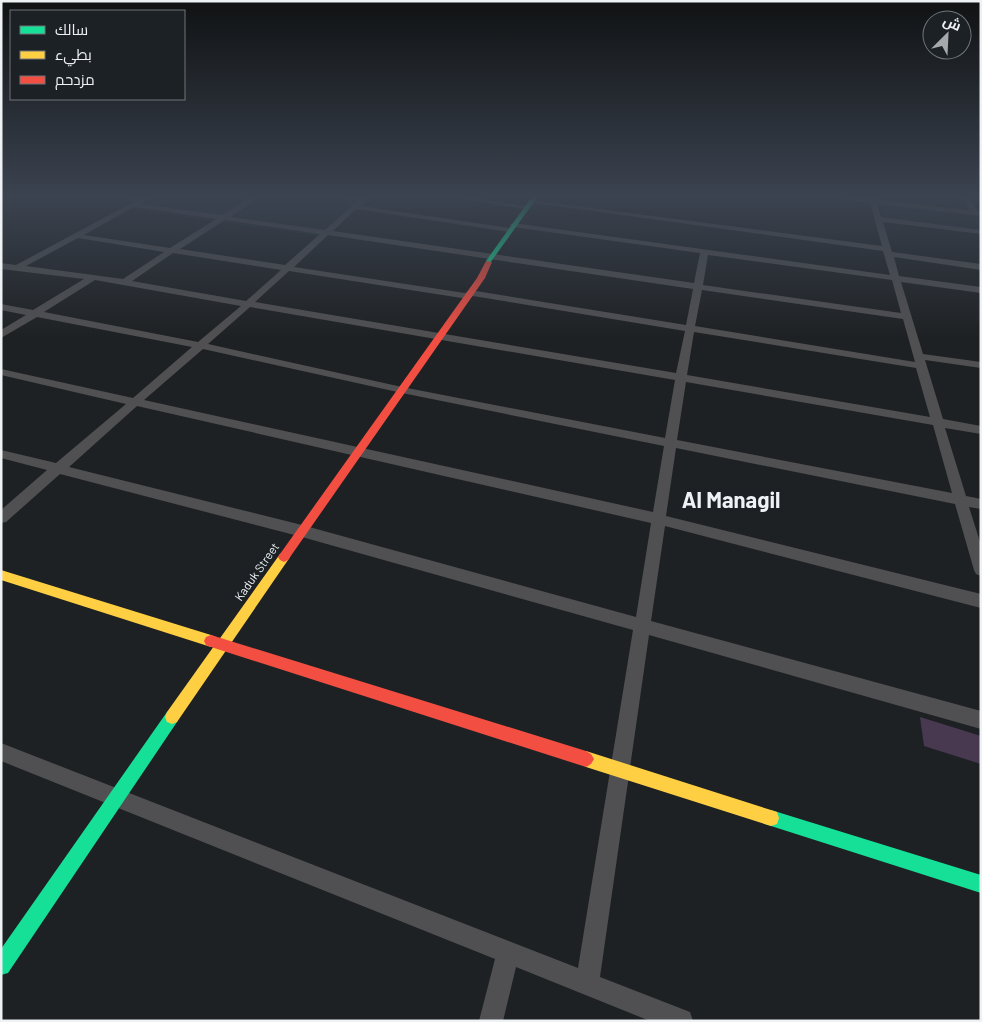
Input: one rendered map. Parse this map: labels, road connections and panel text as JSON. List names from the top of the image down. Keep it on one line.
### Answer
{"streets":{"street":["Kaduk Street"]},"districts":["Al Managil"],"legend":["سالك","بطيء","مزدحم"],"north":"top right"}
